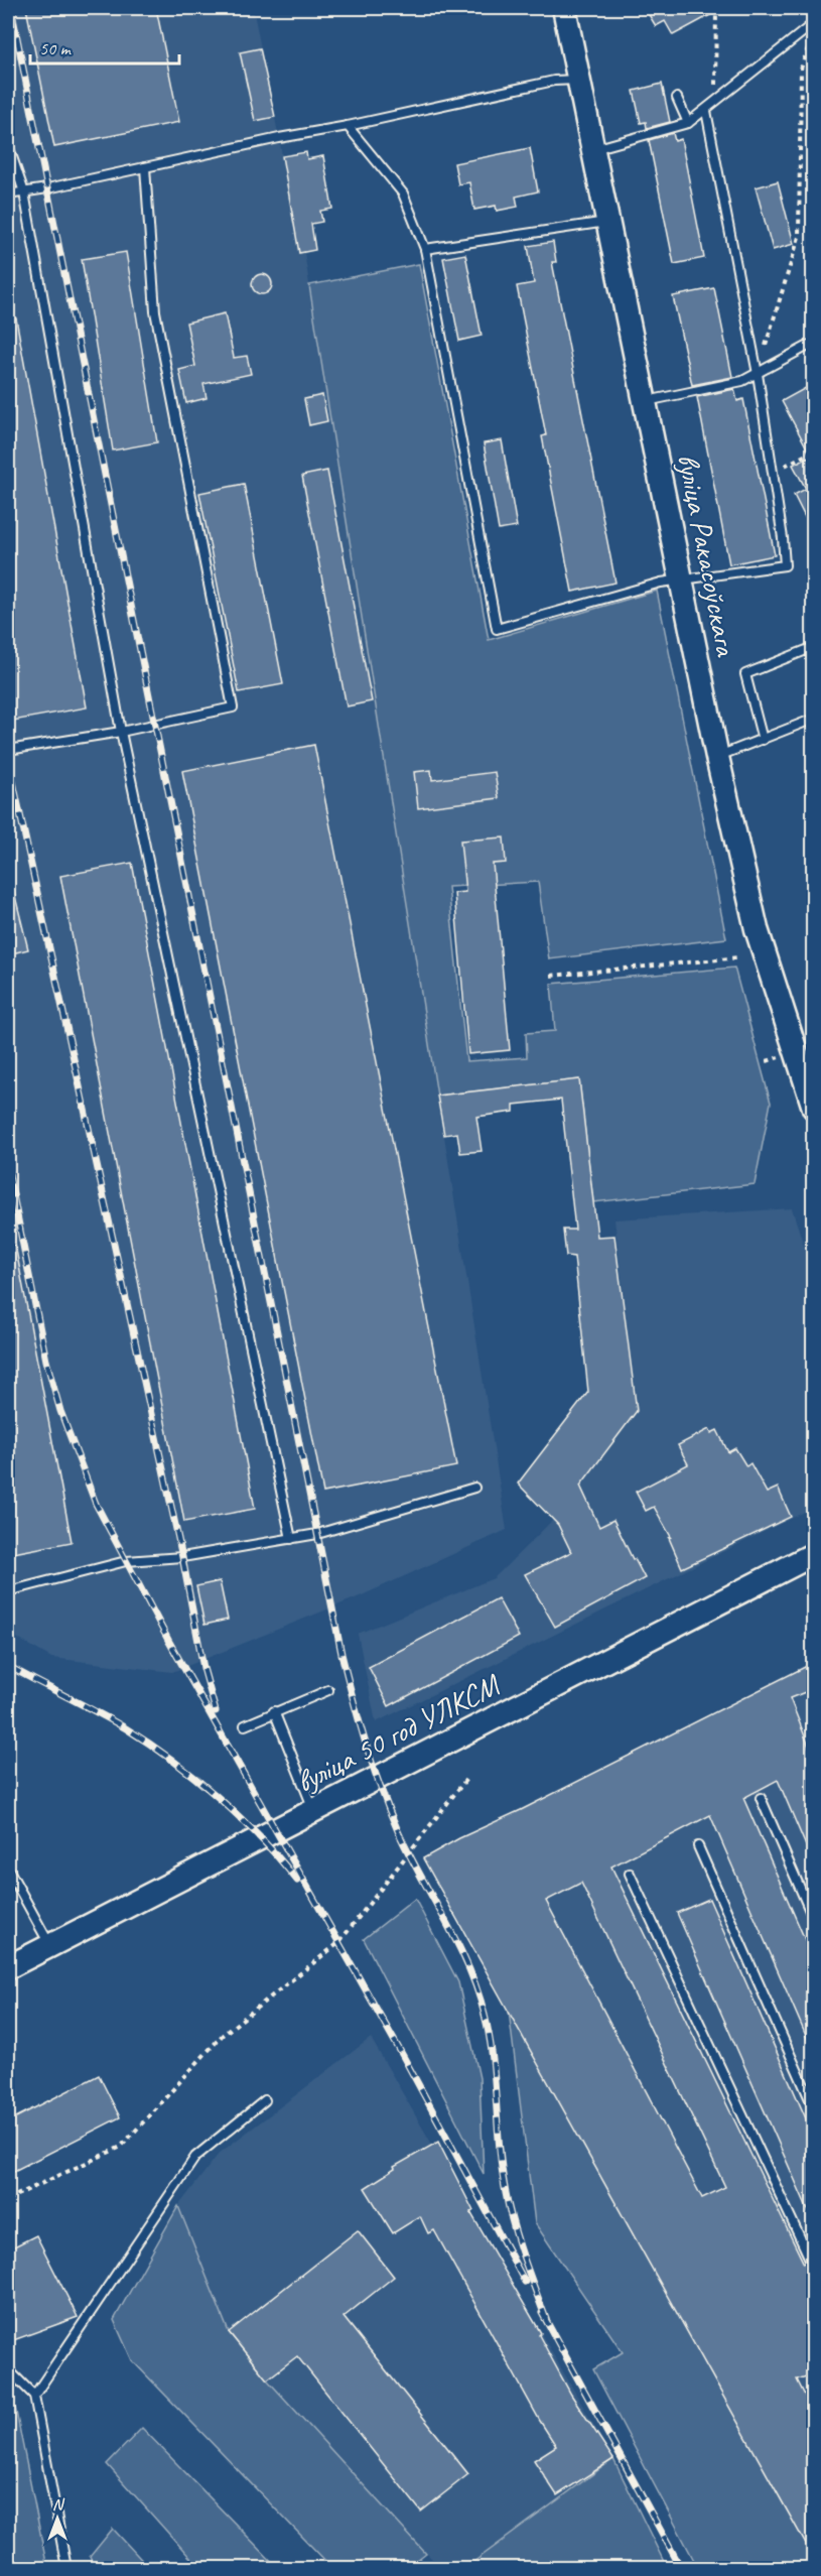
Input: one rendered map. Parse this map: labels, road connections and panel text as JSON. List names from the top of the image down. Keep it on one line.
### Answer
{"streets":{"main road":["вуліца Ракасоўскага","вуліца 50 год УЛКСМ"]},"scale_bar":"50 m","north":"top"}
